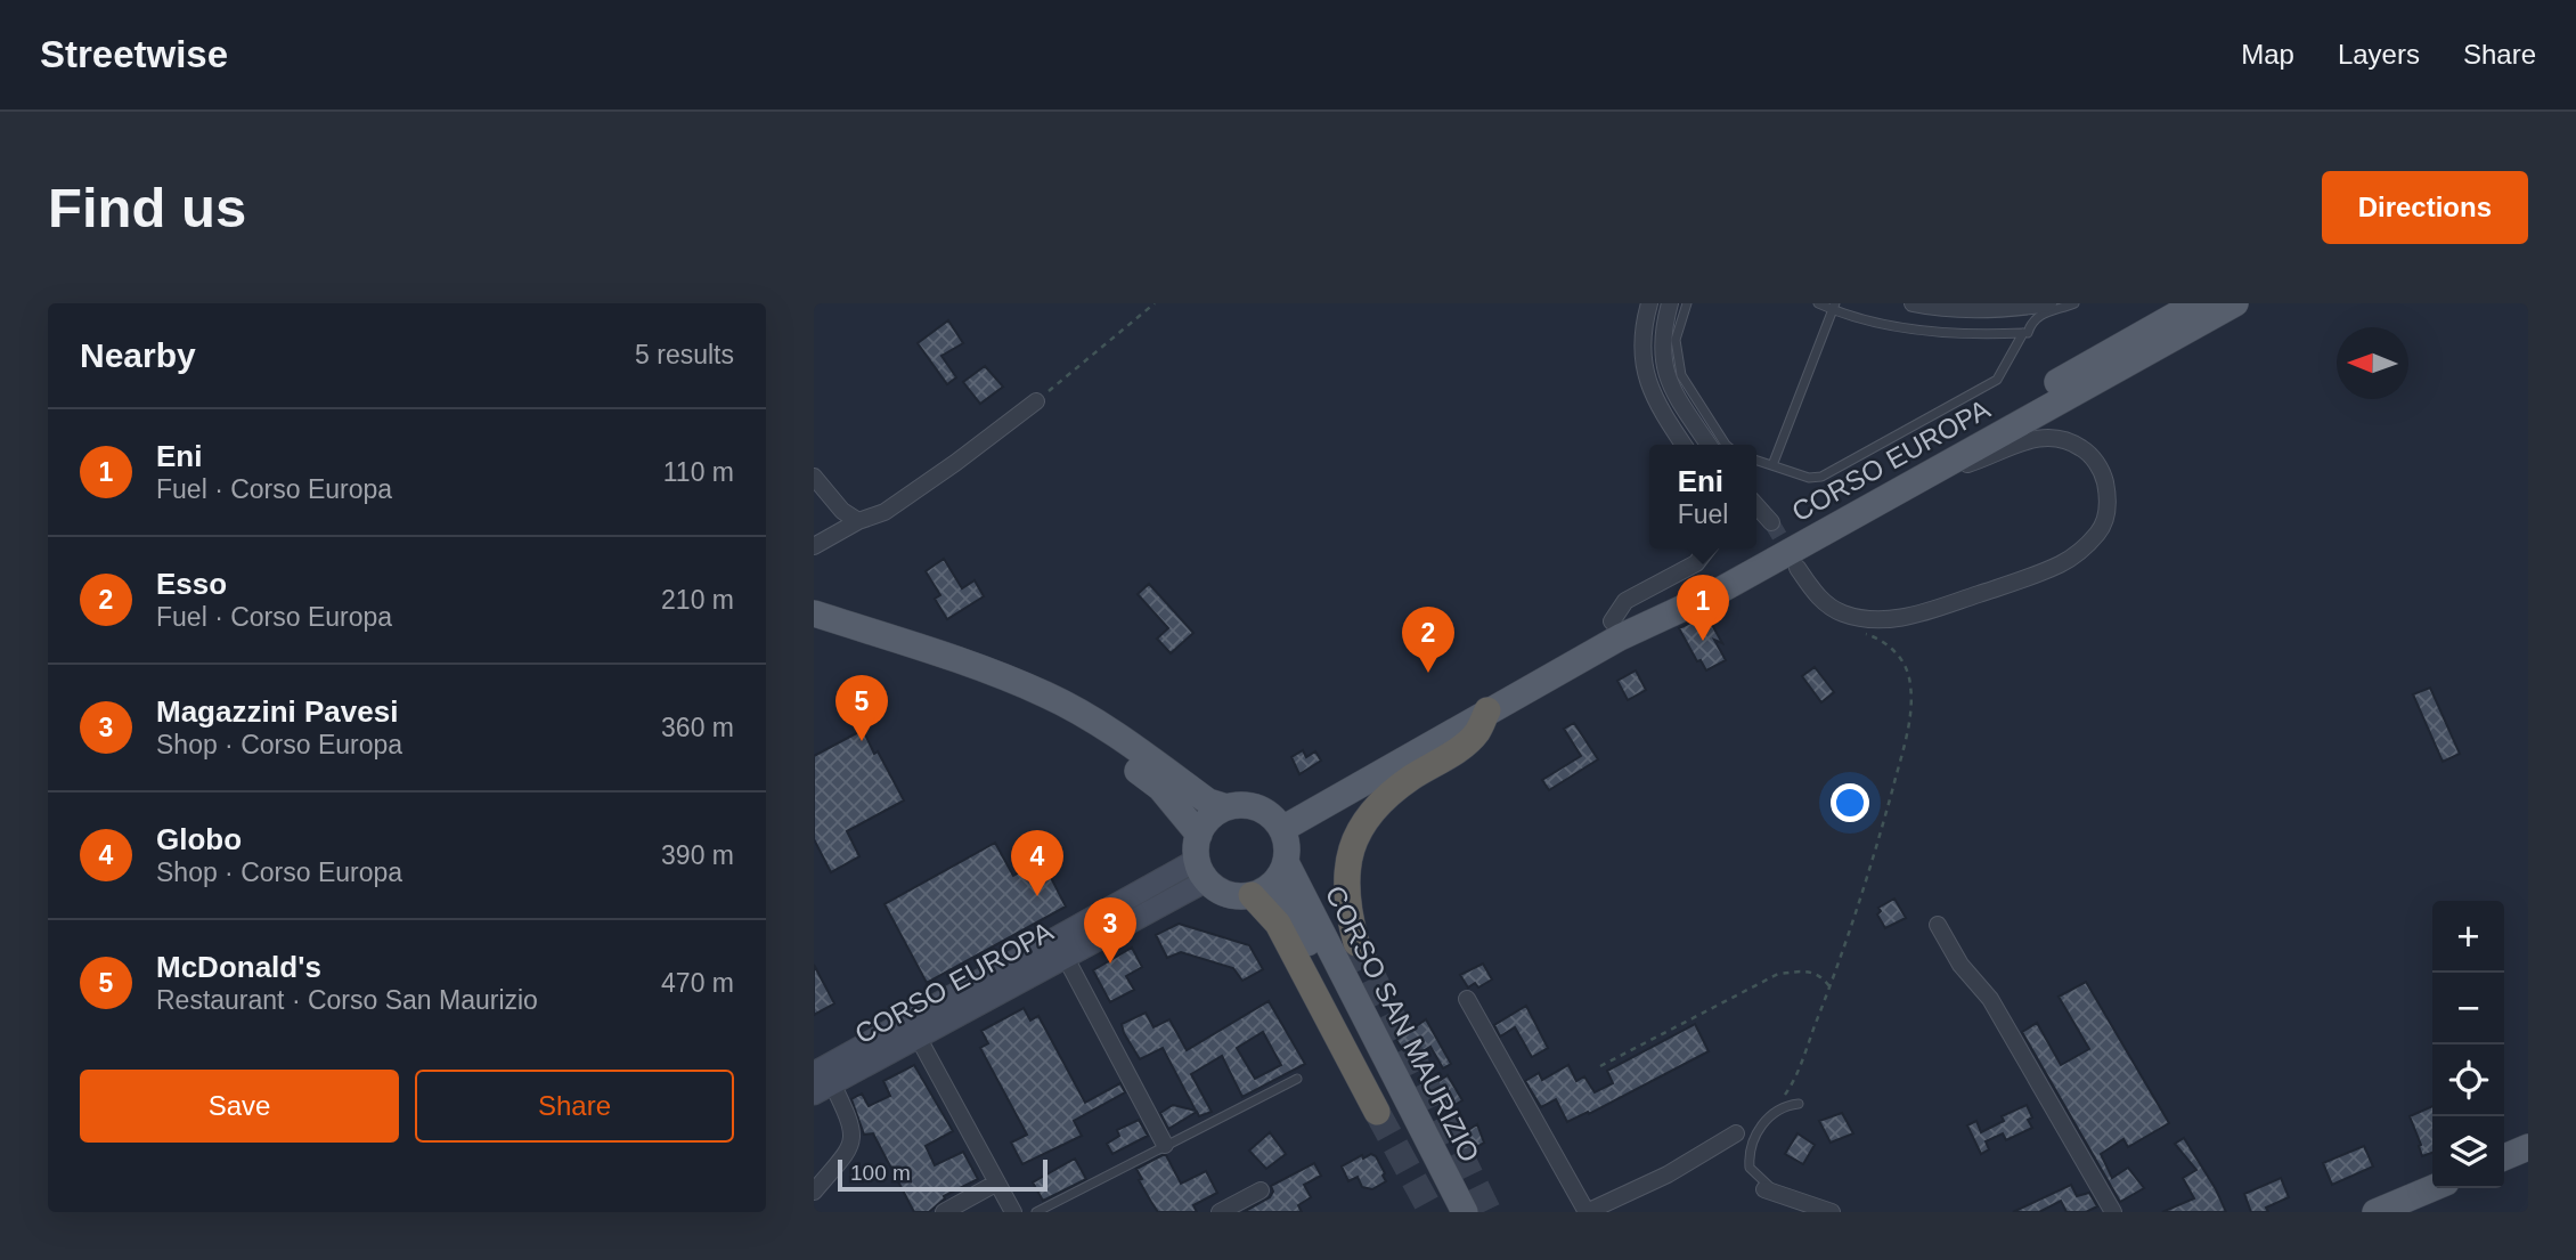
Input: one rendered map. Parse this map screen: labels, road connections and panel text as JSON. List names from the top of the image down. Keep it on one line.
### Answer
{"streets":{"main road":["CORSO EUROPA","CORSO SAN MAURIZIO"]},"crossings":[["CORSO EUROPA","CORSO SAN MAURIZIO"]],"scale_bar":"100 m","north":"left","page":{"header":"Streetwise","nav":["Map","Layers","Share"],"buttons":["Directions",["Save","Share"]],"title":"Find us","heading":["Nearby","5 results"],"list":[{"mark":"1","name":"Eni","note":"Fuel · Corso Europa","value":"110 m"},{"mark":"2","name":"Esso","note":"Fuel · Corso Europa","value":"210 m"},{"mark":"3","name":"Magazzini Pavesi","note":"Shop · Corso Europa","value":"360 m"},{"mark":"4","name":"Globo","note":"Shop · Corso Europa","value":"390 m"},{"mark":"5","name":"McDonald's","note":"Restaurant · Corso San Maurizio","value":"470 m"}],"popup":["Eni","Fuel"],"pins":["1","2","5","4","3"],"map_buttons":["+","−"],"scale":"100 m"}}
